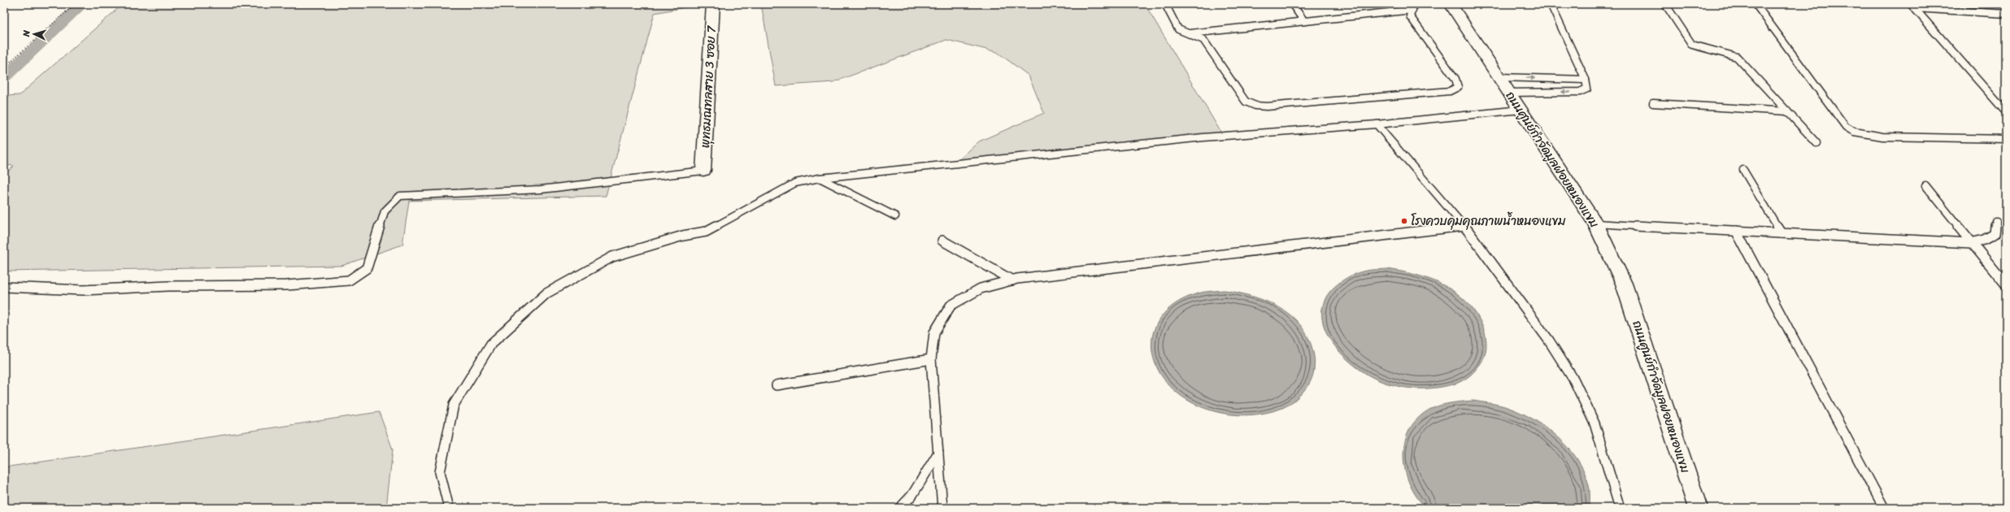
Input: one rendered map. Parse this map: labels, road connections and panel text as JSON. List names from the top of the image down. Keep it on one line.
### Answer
{"streets":{"street":["พุทธมณฑลสาย 3 ซอย 7","ถนนศูนย์กำจัดมูลฝอยหนองแขม"]},"places":["โรงควบคุมคุณภาพน้ำหนองแขม"],"north":"left"}
